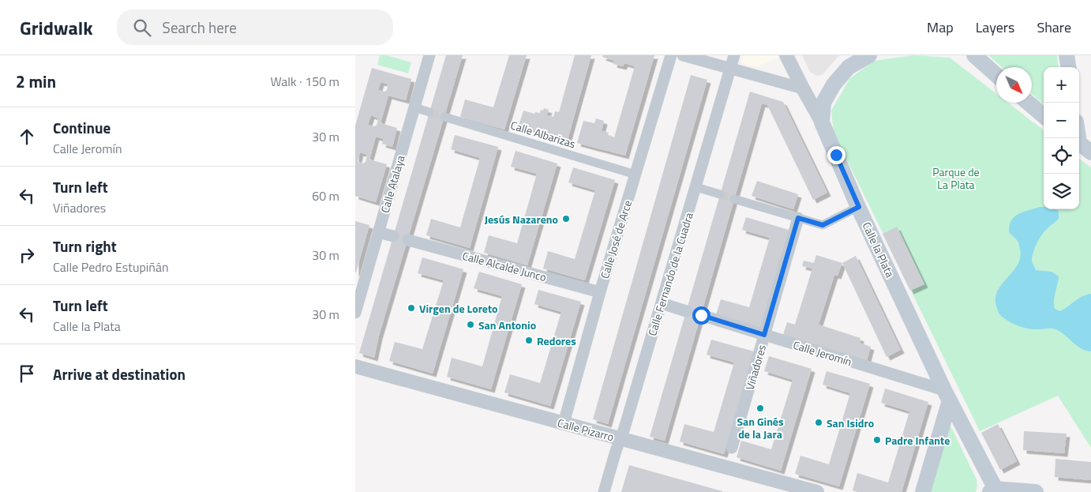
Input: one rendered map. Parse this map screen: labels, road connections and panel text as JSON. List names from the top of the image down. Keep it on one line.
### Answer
{"streets":{"main road":["Calle la Plata"],"street":["Calle Albarizas","Calle Atalaya","Calle José de Arce","Calle Alcalde Junco","Calle Fernando de la Cuadra","Calle Jeromín","Viñadores","Calle Pizarro"]},"crossings":[["Calle Albarizas","Calle José de Arce"],["Calle José de Arce","Calle Alcalde Junco"],["Calle José de Arce","Calle Pizarro"],["Calle la Plata","Calle Jeromín"],["Calle Fernando de la Cuadra","Calle Pizarro"],["Calle Jeromín","Viñadores"]],"parks":["Parque de La Plata"],"places":["Jesús Nazareno","Virgen de Loreto","San Antonio","Redores","San Ginés de la Jara","San Isidro","Padre Infante"],"north":"bottom right","page":{"header":"Gridwalk","search":"Search here","nav":["Map","Layers","Share"],"heading":["2 min","Walk · 150 m"],"map_buttons":["+","−"],"list":[["Continue","Calle Jeromín","30 m"],["Turn left","Viñadores","60 m"],["Turn right","Calle Pedro Estupiñán","30 m"],["Turn left","Calle la Plata","30 m"],"Arrive at destination"]}}
